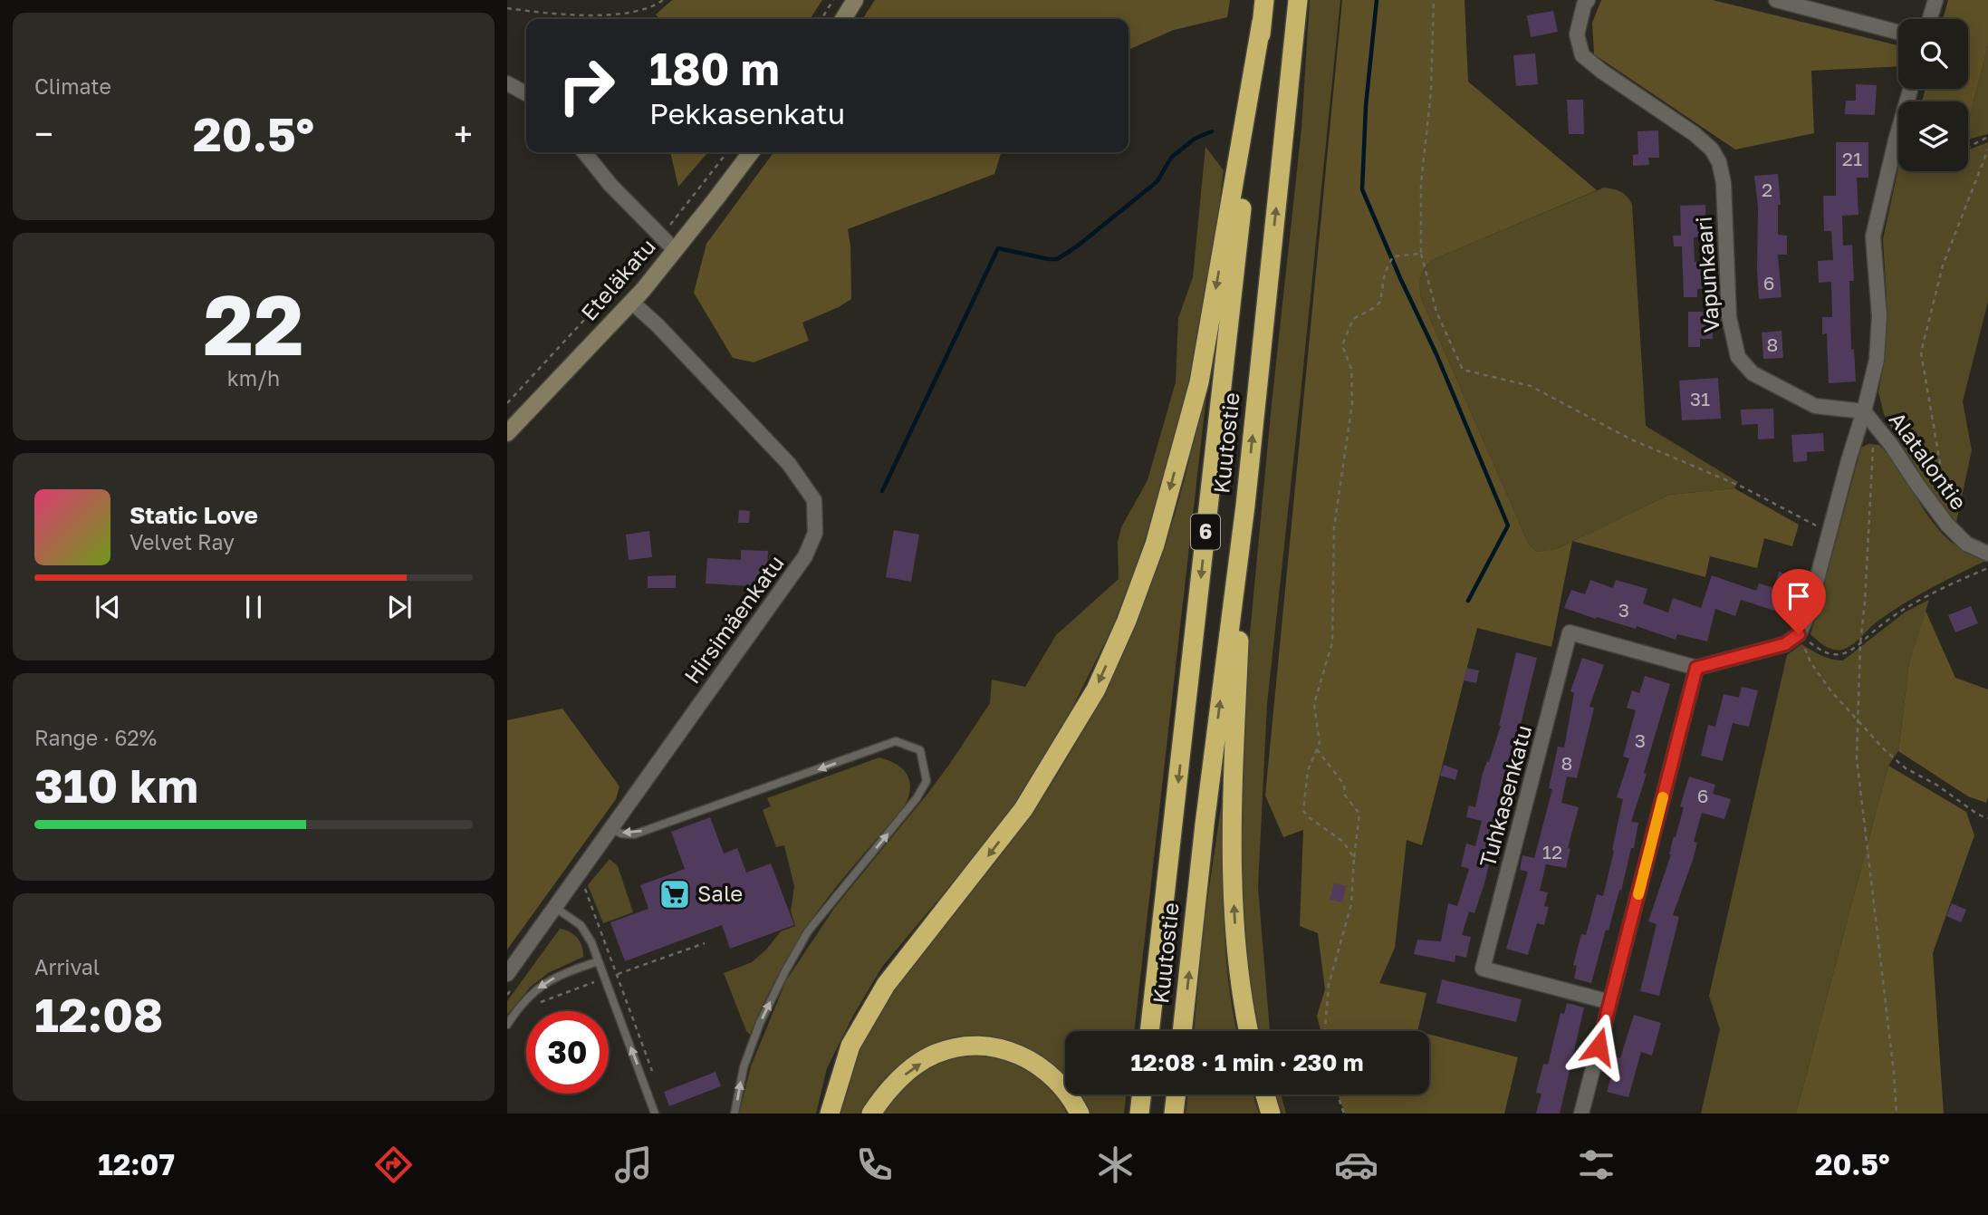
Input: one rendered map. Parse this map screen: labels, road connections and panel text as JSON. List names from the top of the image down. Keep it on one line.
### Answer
{"streets":{"highway":["Kuutostie","6"],"main road":["Eteläkatu"],"street":["Vapunkaari","Alatalontie","Hirsimäenkatu","Tuhkasenkatu"]},"crossings":[["Vapunkaari","Alatalontie"],["Eteläkatu","Hirsimäenkatu"]],"places":{"supermarket":["Sale"]},"house_numbers":["21","2","6","8","31","3","3","8","6","12"],"page":{"tile":["Climate",["22","km/h"],["Range · 62%","310 km"],["Arrival","12:08"]],"turn":["180 m","Pekkasenkatu"],"heat":["−","20.5°","+"],"song":["Static Love","Velvet Ray"],"limit":"30","trip":"12:08 · 1 min · 230 m","tabs":["12:07","20.5°"]}}
